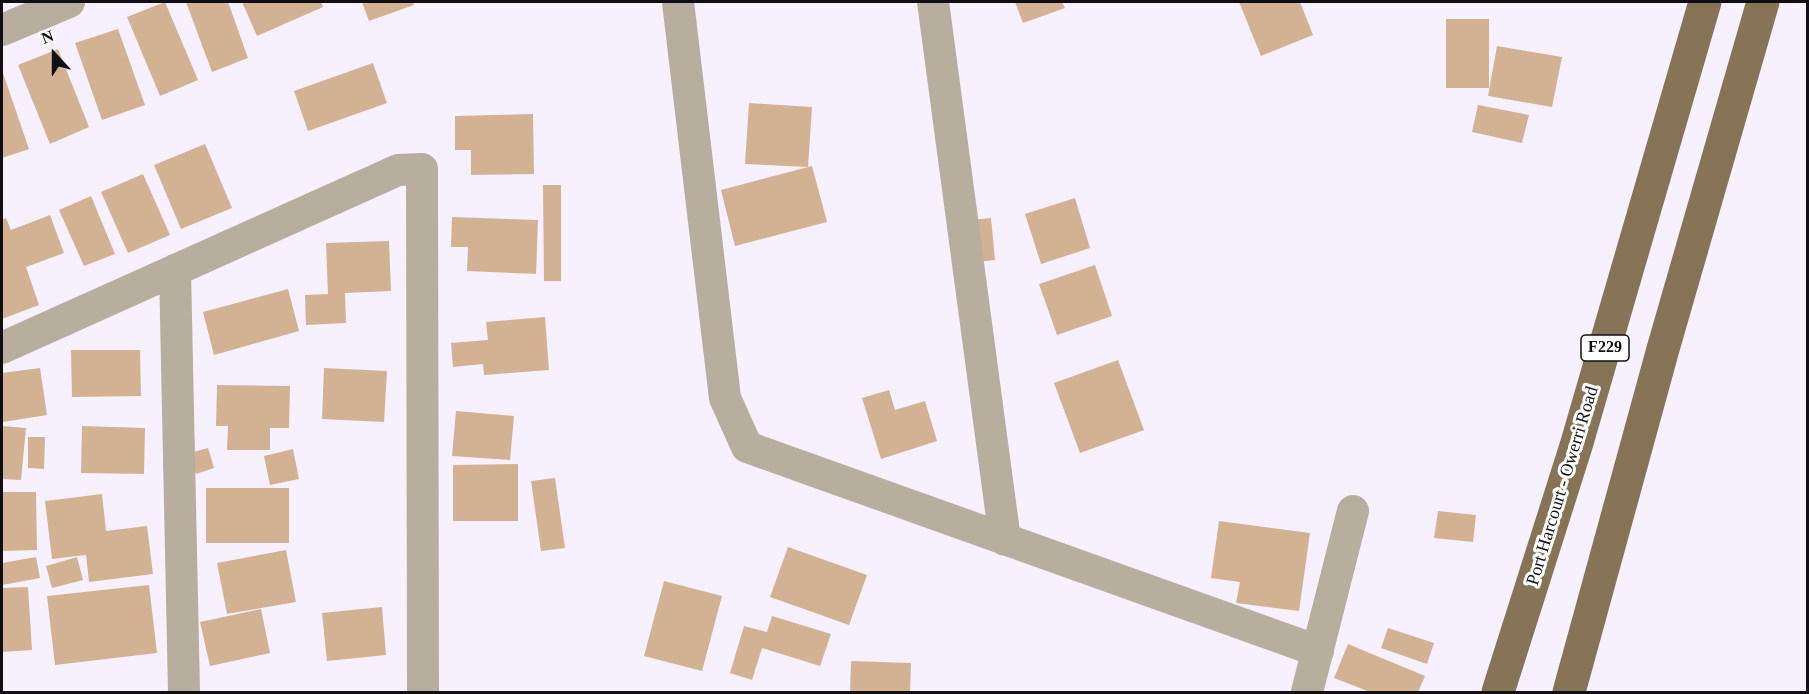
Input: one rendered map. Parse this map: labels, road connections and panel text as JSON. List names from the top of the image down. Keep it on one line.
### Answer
{"streets":{"main road":["F229","Port Harcourt - Owerri Road"]},"north":"top"}
